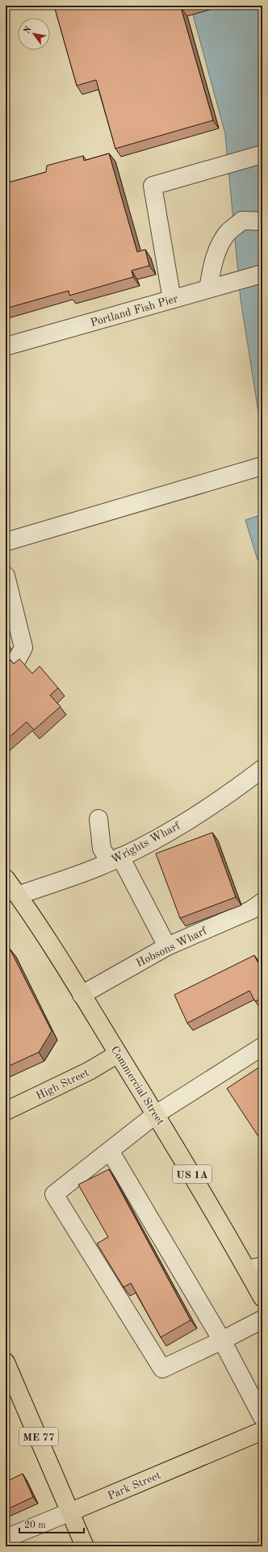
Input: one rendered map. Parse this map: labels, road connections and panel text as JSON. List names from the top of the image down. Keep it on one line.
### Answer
{"streets":{"main road":["High Street","Commercial Street","US 1A","ME 77","Park Street"],"street":["Portland Fish Pier","Wrights Wharf","Hobsons Wharf"]},"crossings":[["Wrights Wharf","Commercial Street"],["Hobsons Wharf","Commercial Street"],["High Street","Commercial Street"],["ME 77","Park Street"]],"scale_bar":"20 m","north":"top left"}
